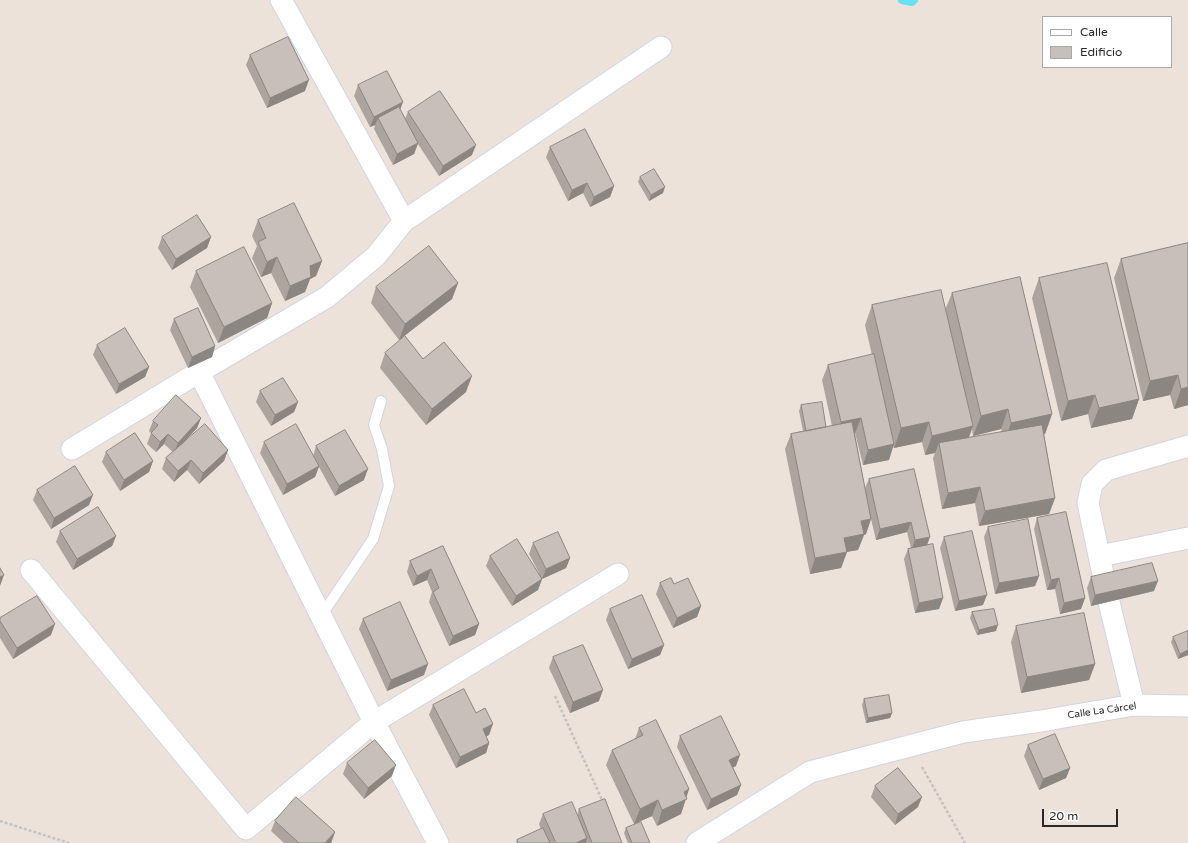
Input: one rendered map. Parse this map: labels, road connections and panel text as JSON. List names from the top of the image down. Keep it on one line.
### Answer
{"streets":{"street":["Calle La Cárcel"]},"legend":["Calle","Edificio"],"scale_bar":"20 m"}
